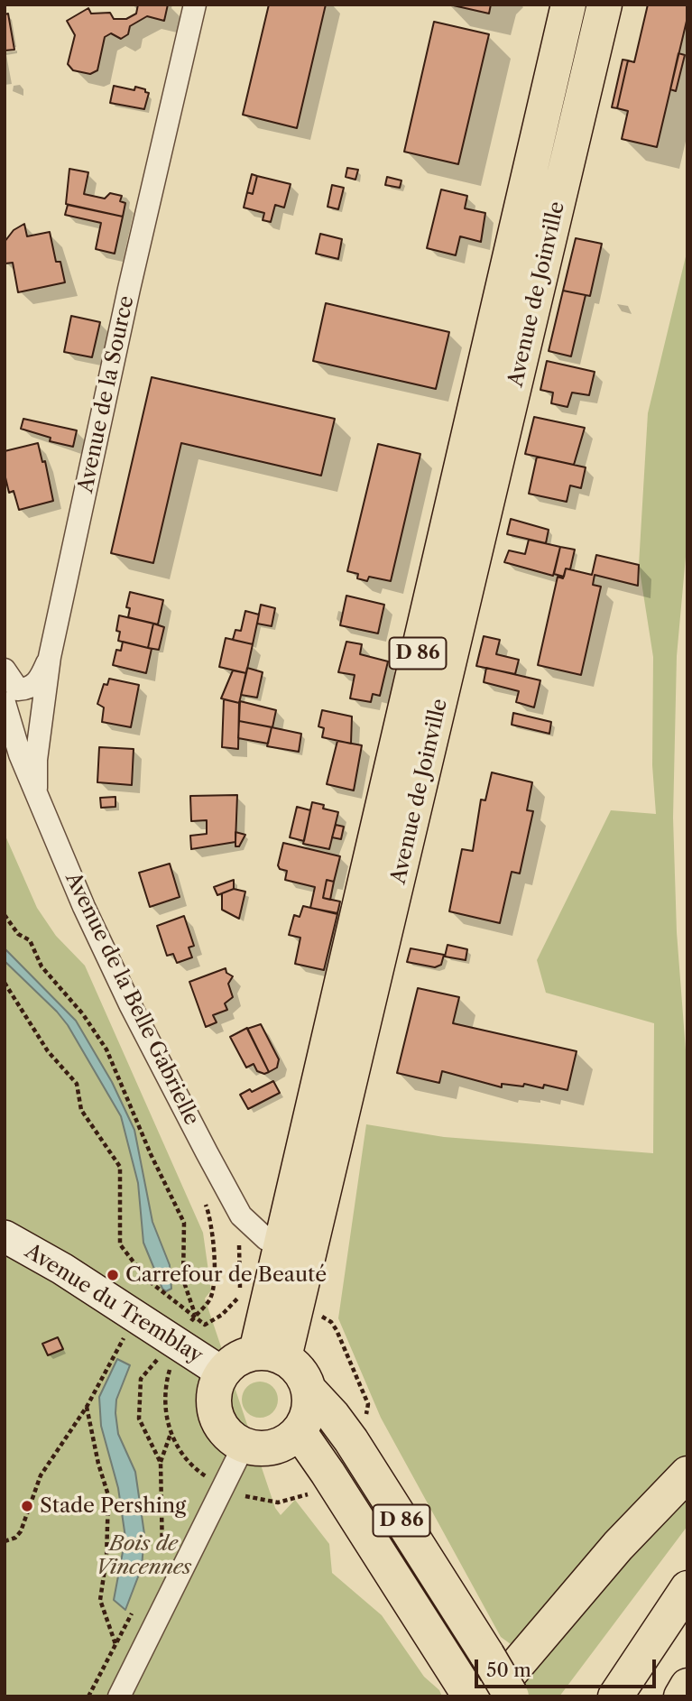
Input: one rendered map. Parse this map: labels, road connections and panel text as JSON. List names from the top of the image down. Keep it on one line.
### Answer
{"streets":{"main road":["Avenue de Joinville","D 86","Avenue du Tremblay"],"street":["Avenue de la Source","Avenue de la Belle Gabrielle"]},"crossings":[["Avenue de Joinville","D 86"],["Avenue de Joinville","Avenue de la Belle Gabrielle"],["Avenue de Joinville","Avenue du Tremblay"],["Avenue de la Source","Avenue de la Belle Gabrielle"],["D 86","Avenue du Tremblay"]],"parks":["Bois de Vincennes"],"places":["Carrefour de Beauté","Stade Pershing"],"scale_bar":"50 m"}
